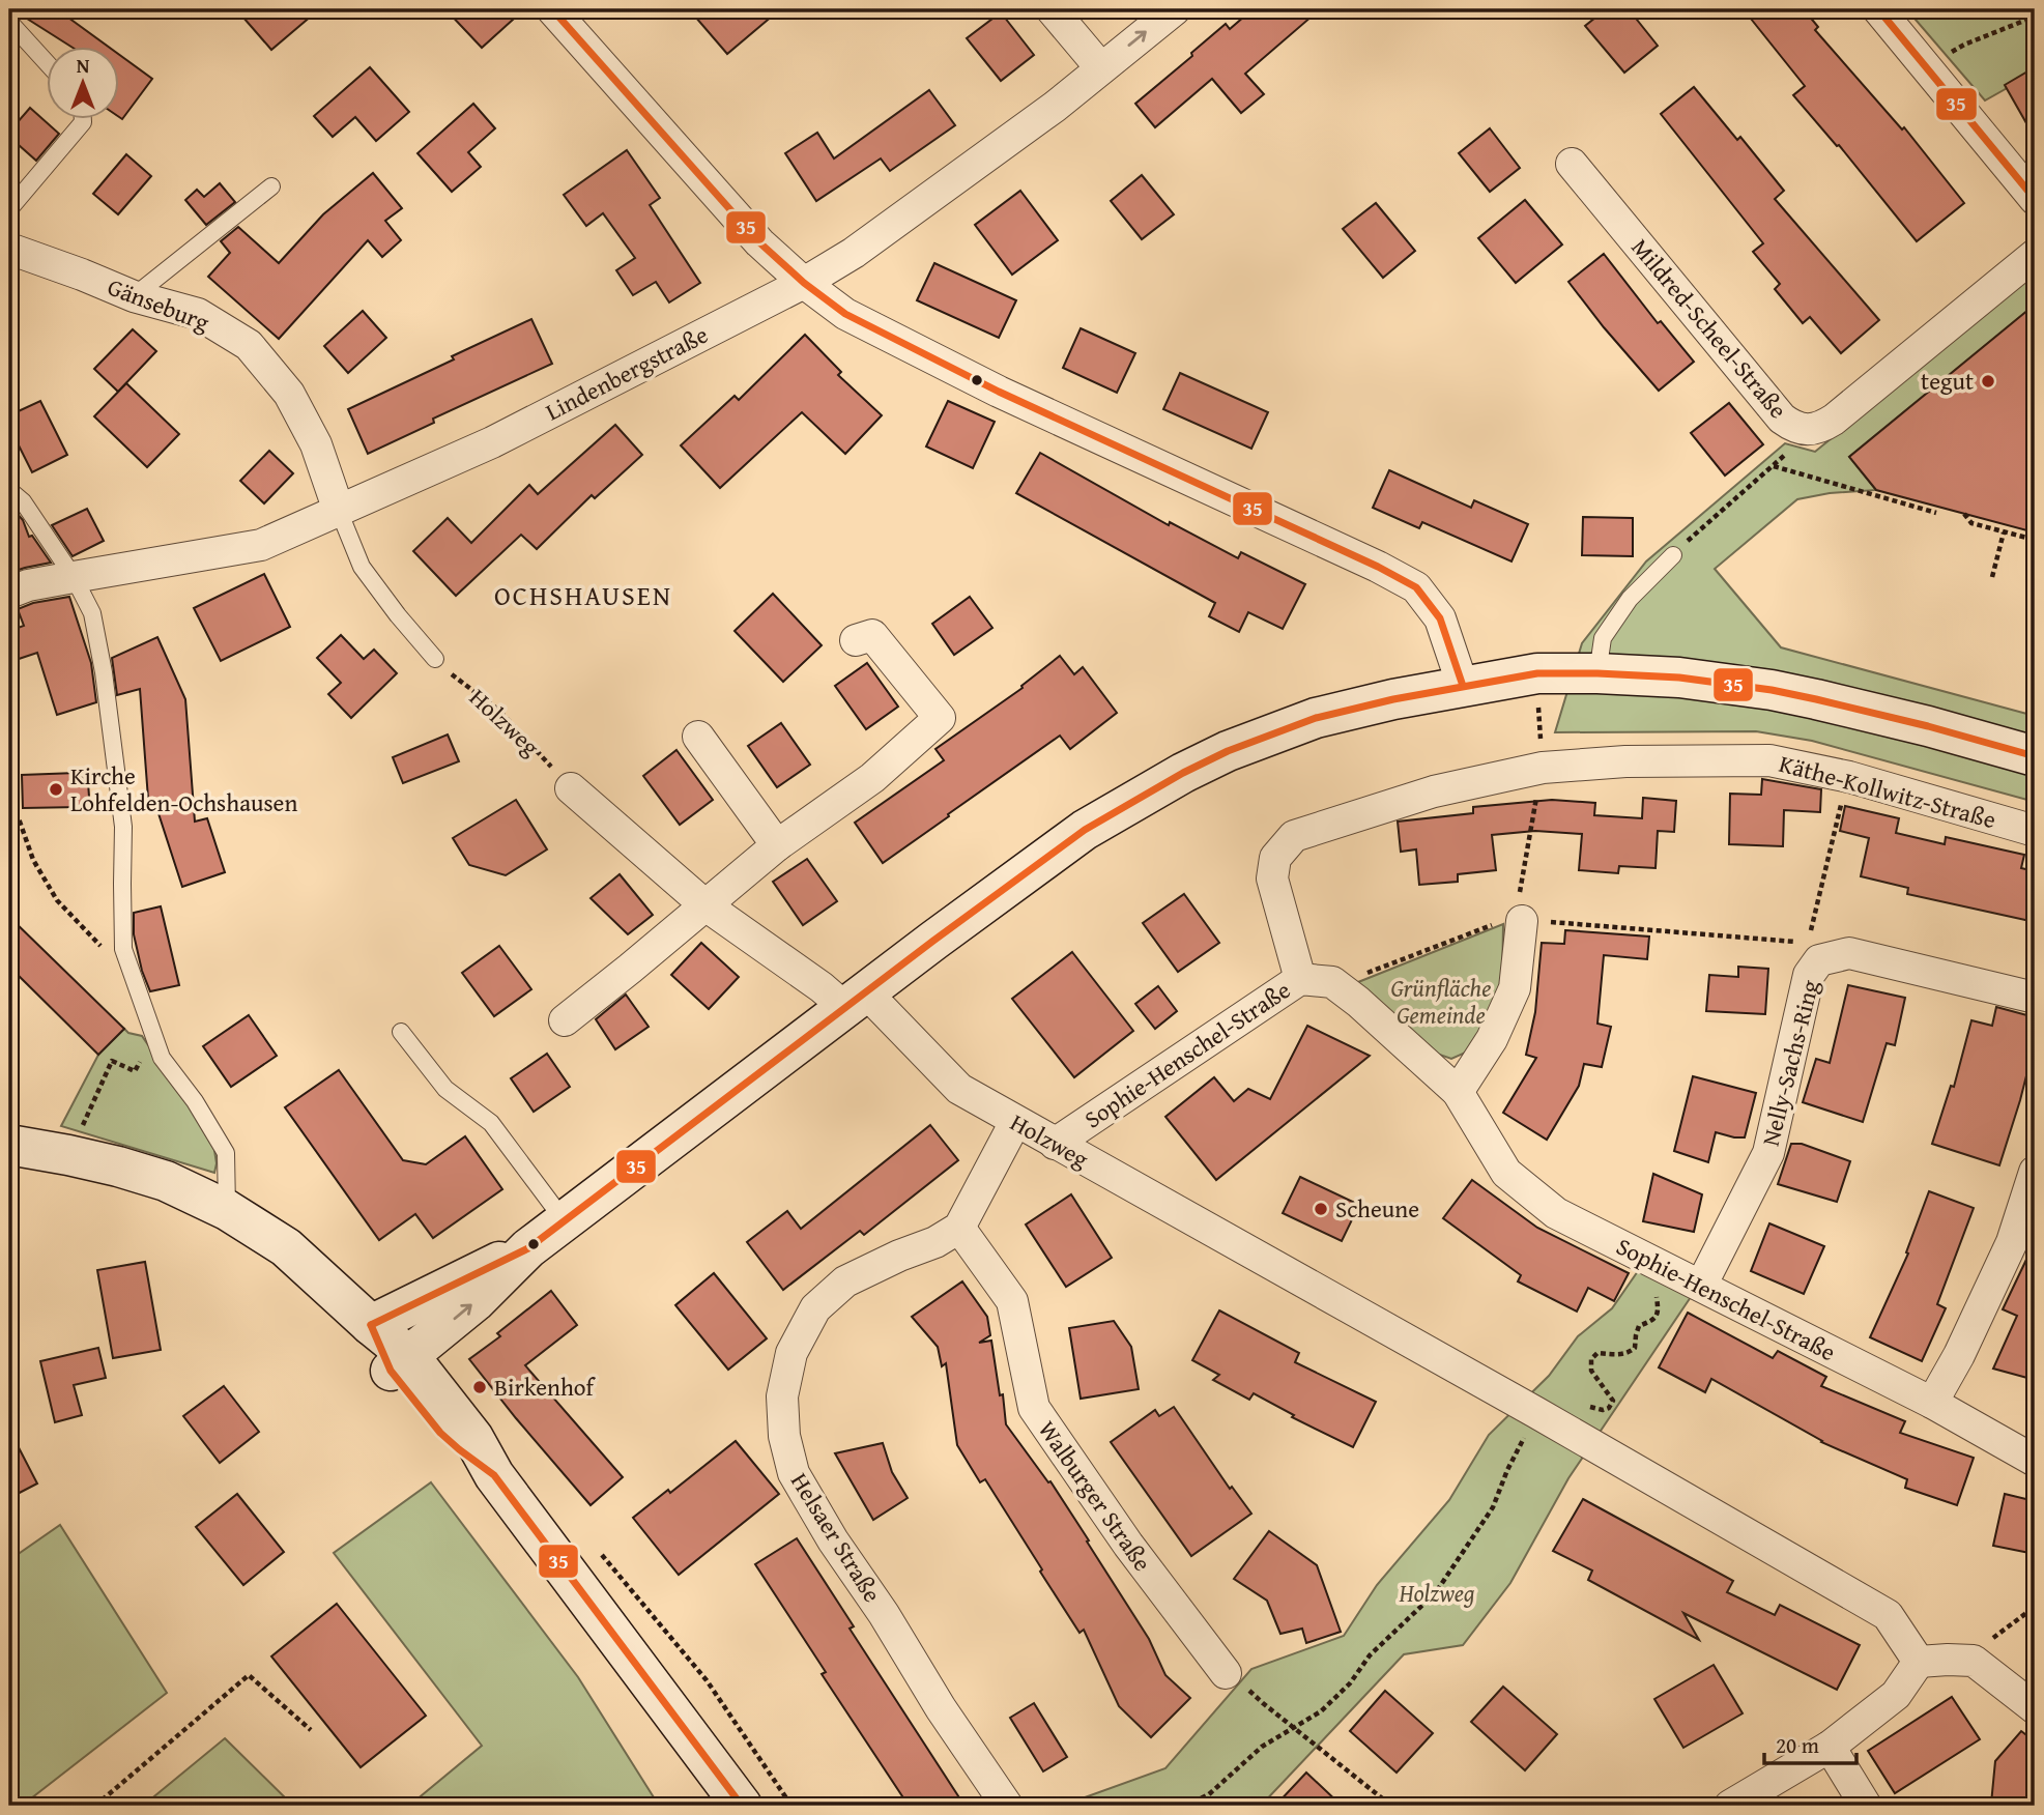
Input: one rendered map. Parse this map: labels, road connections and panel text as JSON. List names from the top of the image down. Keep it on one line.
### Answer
{"streets":{"street":["Gänseburg","Mildred-Scheel-Straße","Lindenbergstraße","Holzweg","Käthe-Kollwitz-Straße","Sophie-Henschel-Straße","Nelly-Sachs-Ring","Walburger Straße","Helsaer Straße"]},"crossings":[["Gänseburg","Lindenbergstraße"],["Holzweg","Sophie-Henschel-Straße"],["Käthe-Kollwitz-Straße","Sophie-Henschel-Straße"],["Sophie-Henschel-Straße","Nelly-Sachs-Ring"],["Walburger Straße","Helsaer Straße"]],"districts":["OCHSHAUSEN"],"parks":["Grünfläche Gemeinde","Holzweg"],"places":["tegut","Kirche Lohfelden-Ochshausen","Scheune","Birkenhof"],"lines":["transit line 35"],"scale_bar":"20 m","north":"top"}
